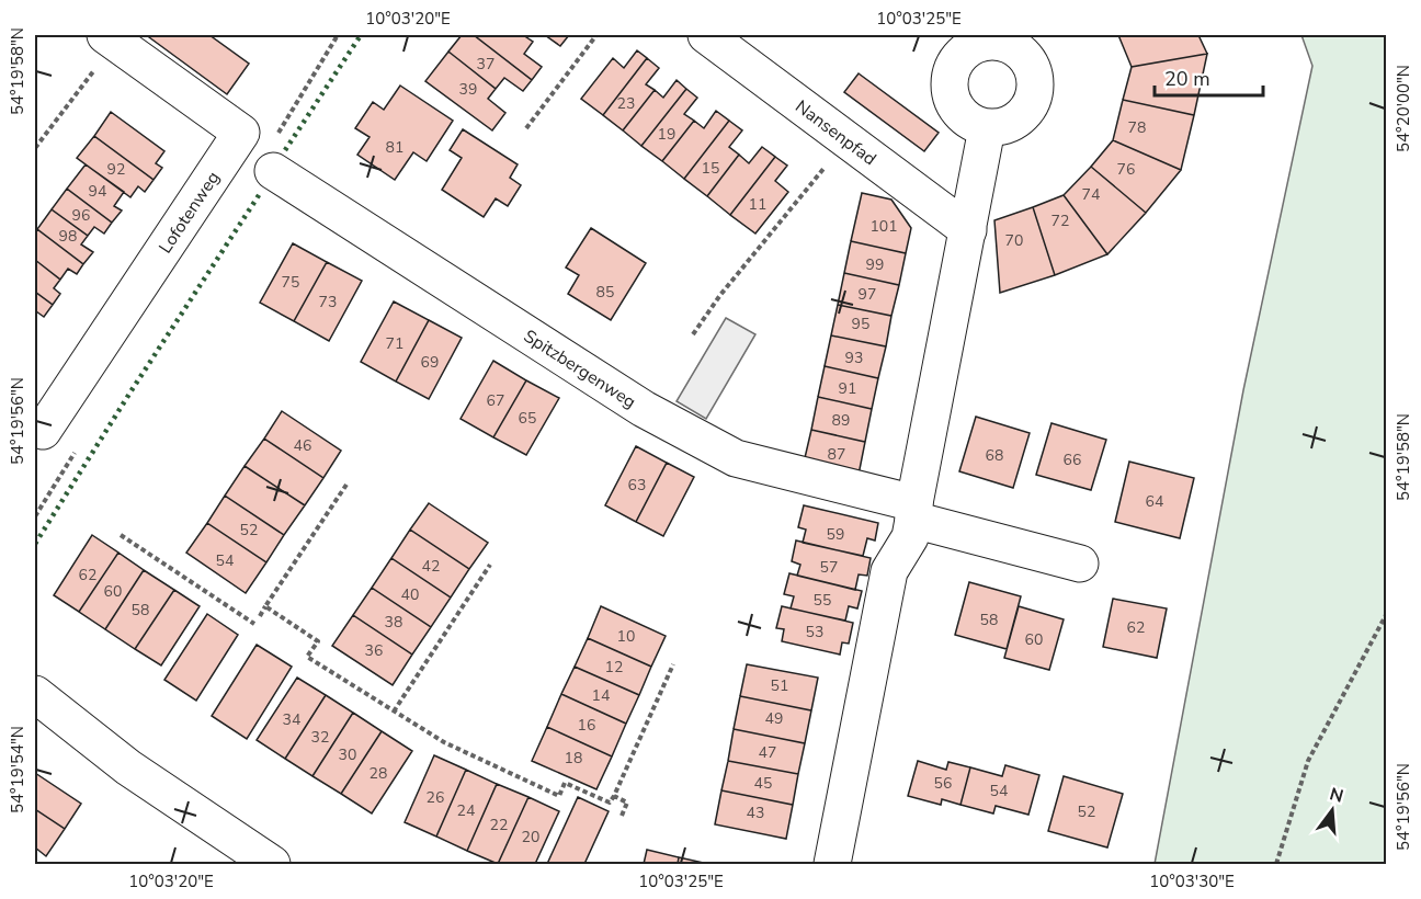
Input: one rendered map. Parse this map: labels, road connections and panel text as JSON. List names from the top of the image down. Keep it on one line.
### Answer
{"streets":{"street":["Nansenpfad","Lofotenweg","Spitzbergenweg"]},"house_numbers":["37","39","23","78","19","81","15","92","76","94","74","11","96","72","101","98","70","99","75","85","97","73","95","71","93","69","91","67","65","89","46","87","68","66","63","64","52","59","54","42","57","62","60","40","55","58","58","38","62","53","10","60","36","12","51","14","49","34","16","32","47","30","18","28","45","56","54","26","24","52","43","22","20"],"scale_bar":"20 m","north":"top","coordinates":["10°03'20\"E","10°03'25\"E","54°19'58\"N","54°20'00\"N","54°19'56\"N","54°19'54\"N","10°03'30\"E"]}
